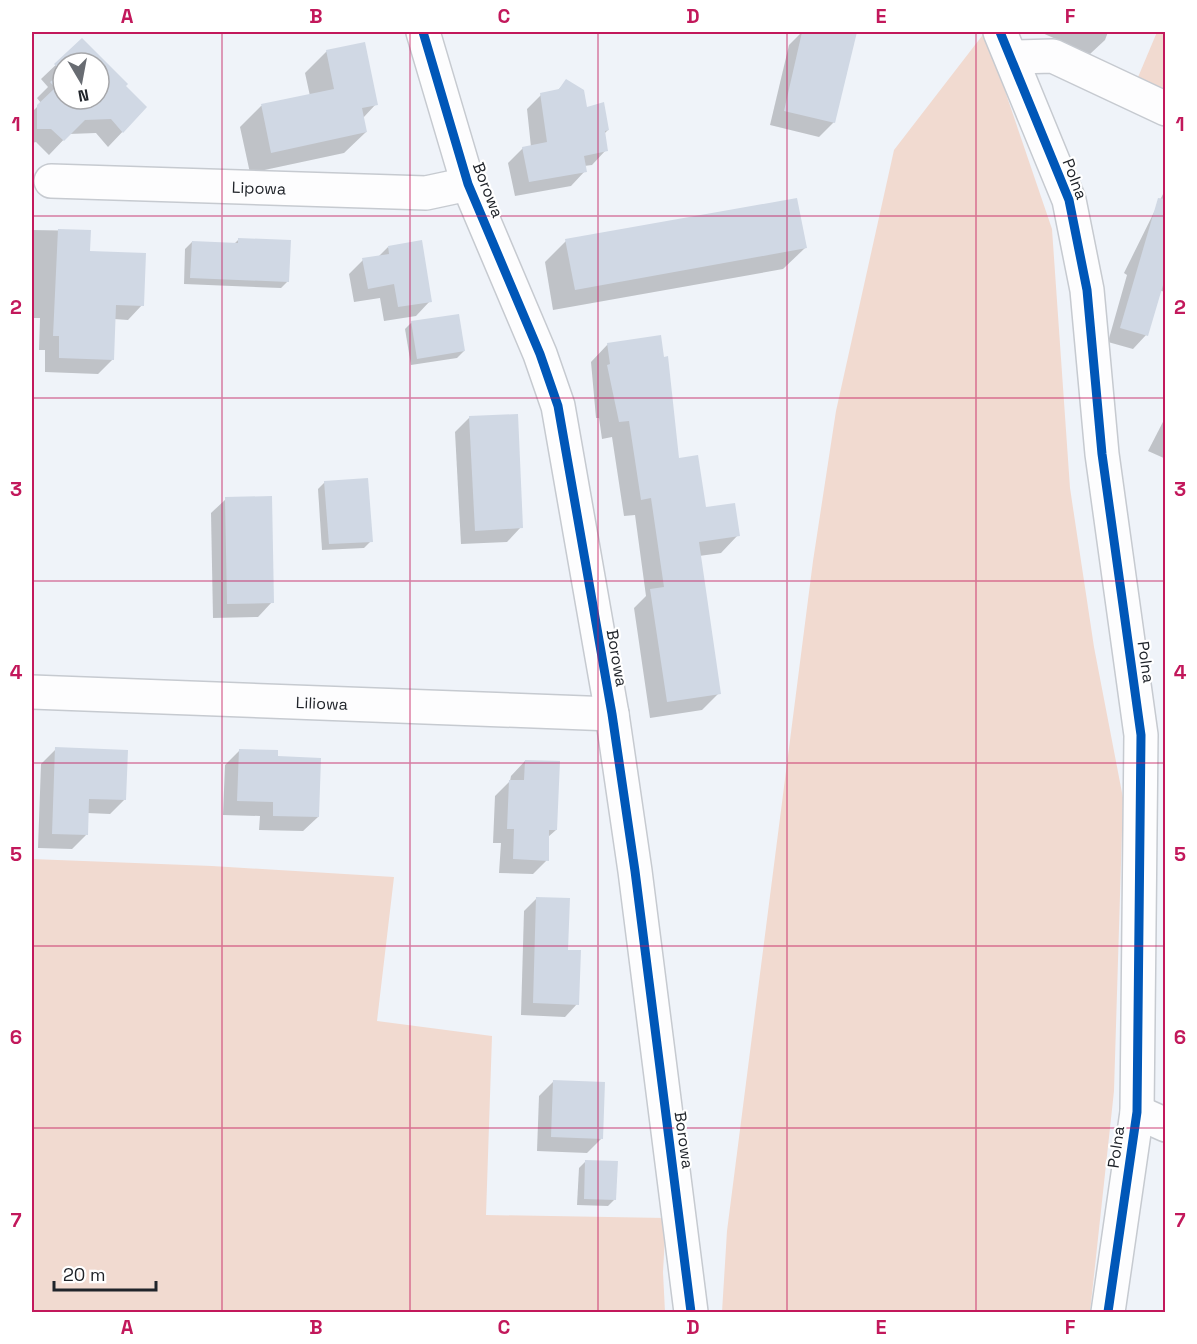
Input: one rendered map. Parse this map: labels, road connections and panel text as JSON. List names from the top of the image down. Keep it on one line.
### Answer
{"streets":{"street":["Polna","Lipowa","Borowa","Liliowa"]},"crossings":[["Lipowa","Borowa"],["Borowa","Liliowa"]],"scale_bar":"20 m","north":"bottom","grid":{"columns":["A","B","C","D","E","F"],"rows":["1","2","3","4","5","6","7"]}}
